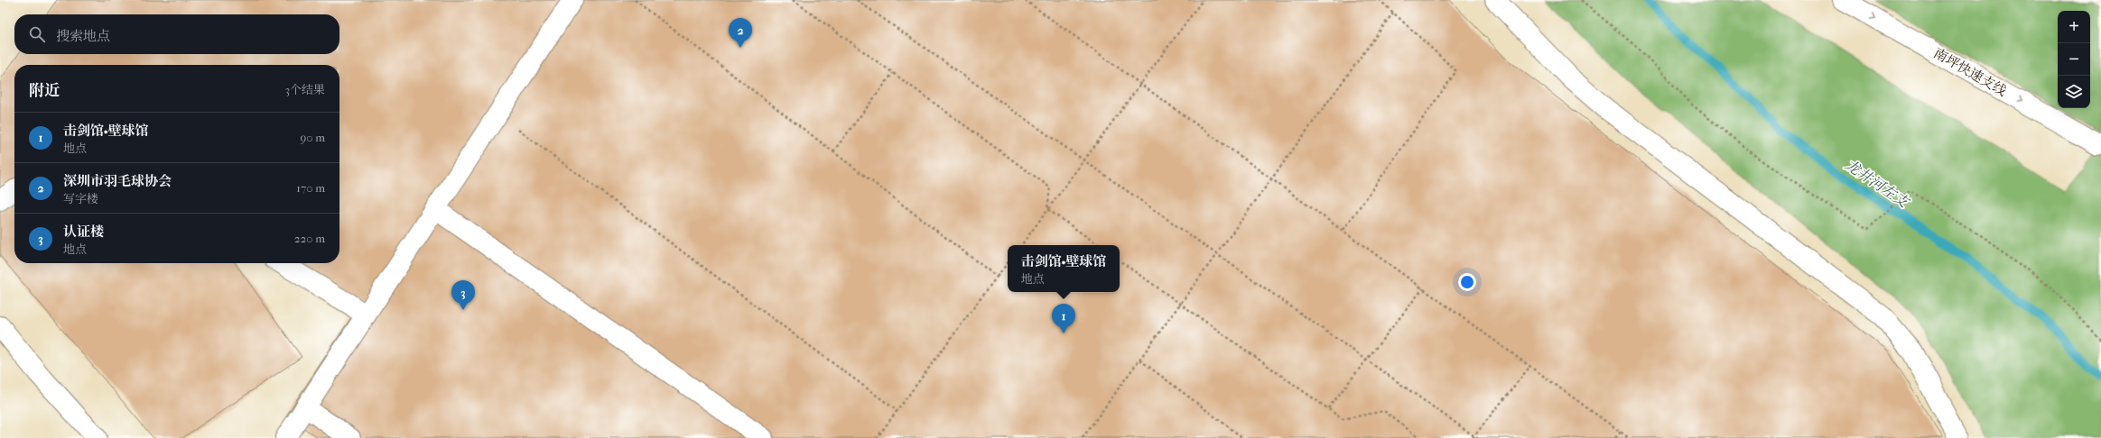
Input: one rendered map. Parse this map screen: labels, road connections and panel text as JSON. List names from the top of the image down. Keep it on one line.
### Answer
{"streets":{"main road":["南坪快速支线"]},"one_way":["南坪快速支线"],"water":["龙井河左支"],"page":{"map_buttons":["+","−"],"search":"搜索地点","pins":["2","3","1"],"heading":["附近","3个结果"],"list":[{"mark":"1","name":"击剑馆•壁球馆","note":"地点","value":"90 m"},{"mark":"2","name":"深圳市羽毛球协会","note":"写字楼","value":"170 m"},{"mark":"3","name":"认证楼","note":"地点","value":"220 m"}],"popup":["击剑馆•壁球馆","地点"]}}
